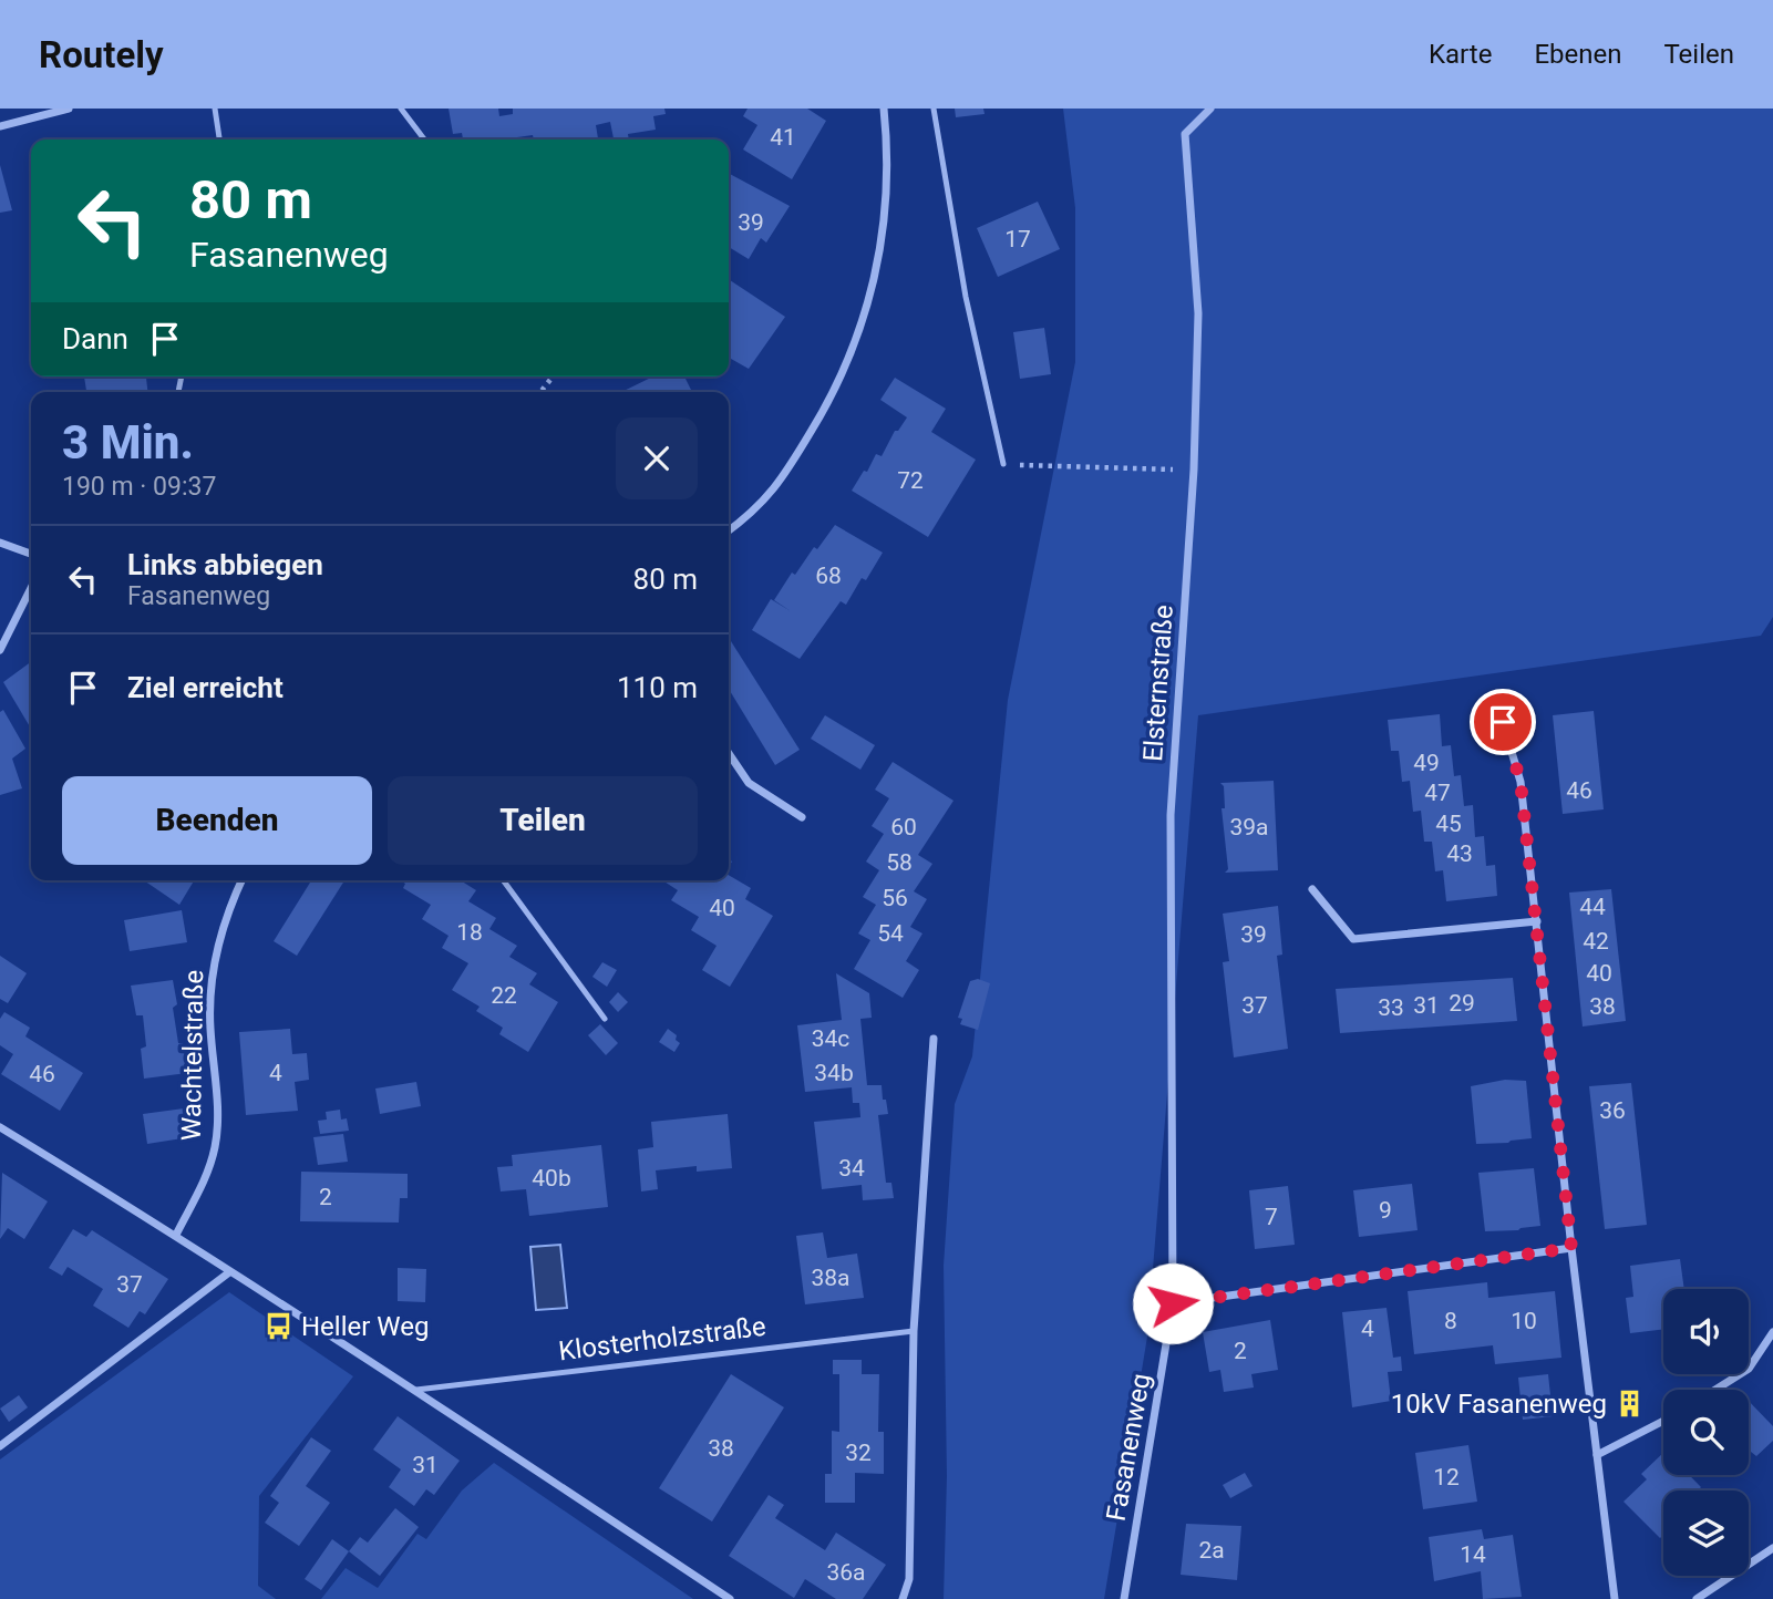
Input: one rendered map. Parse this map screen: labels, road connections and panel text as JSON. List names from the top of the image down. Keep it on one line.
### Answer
{"streets":{"street":["Elsternstraße","Wachtelstraße","Fasanenweg"],"lane":["Klosterholzstraße"]},"crossings":[["Elsternstraße","Fasanenweg"]],"places":{"bus stop":["Heller Weg"],"building":["10kV Fasanenweg"]},"house_numbers":["41","39","17","72","68","49","46","47","45","60","39a","43","58","56","44","40","18","54","39","42","40","22","29","37","31","38","33","34c","4","34b","46","36","34","40b","2","9","7","38a","37","8","10","4","2","38","32","31","12","2a","14","36a"],"page":{"header":"Routely","nav":["Karte","Ebenen","Teilen"],"turn":["80 m","Fasanenweg"],"then":"Dann","heading":["3 Min.","190 m · 09:37"],"list":[{"name":"Links abbiegen","note":"Fasanenweg","value":"80 m"},{"name":"Ziel erreicht","value":"110 m"}],"buttons":["Beenden","Teilen"]}}
